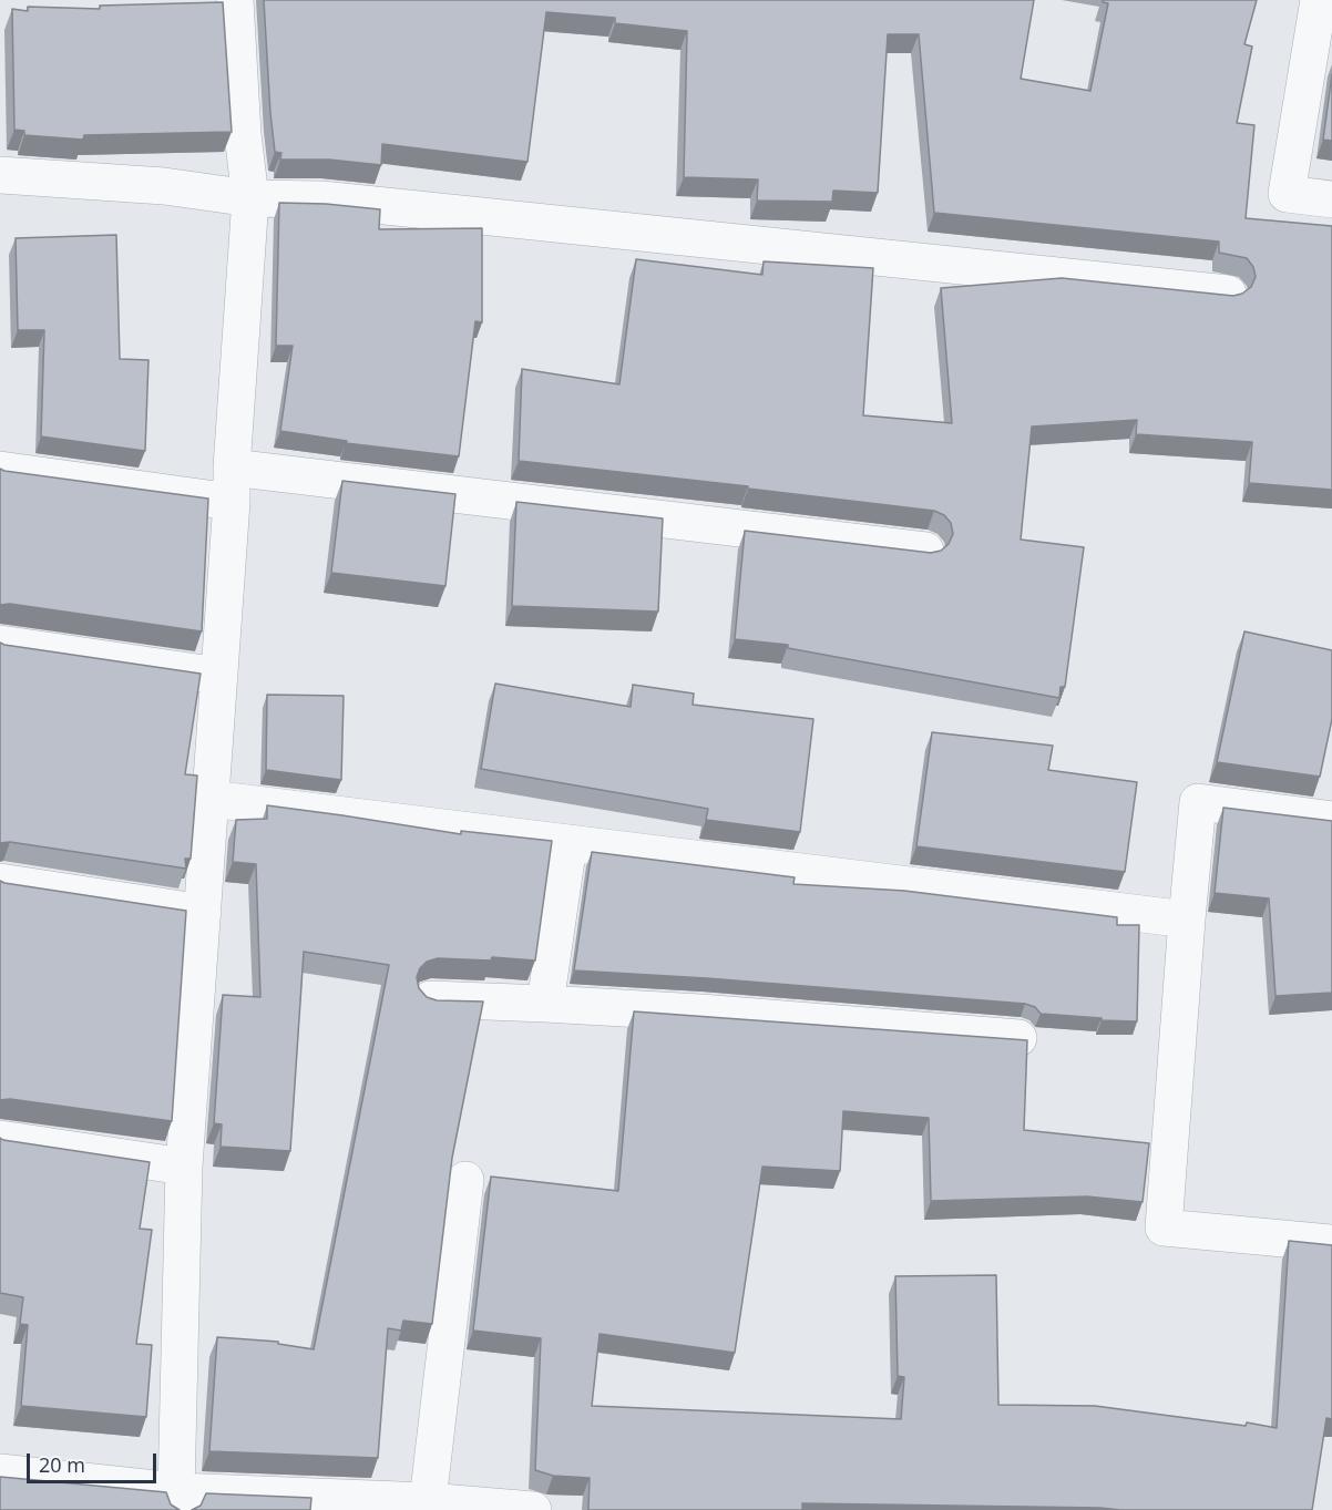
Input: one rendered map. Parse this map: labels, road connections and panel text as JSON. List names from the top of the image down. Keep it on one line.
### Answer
{"scale_bar":"20 m"}
